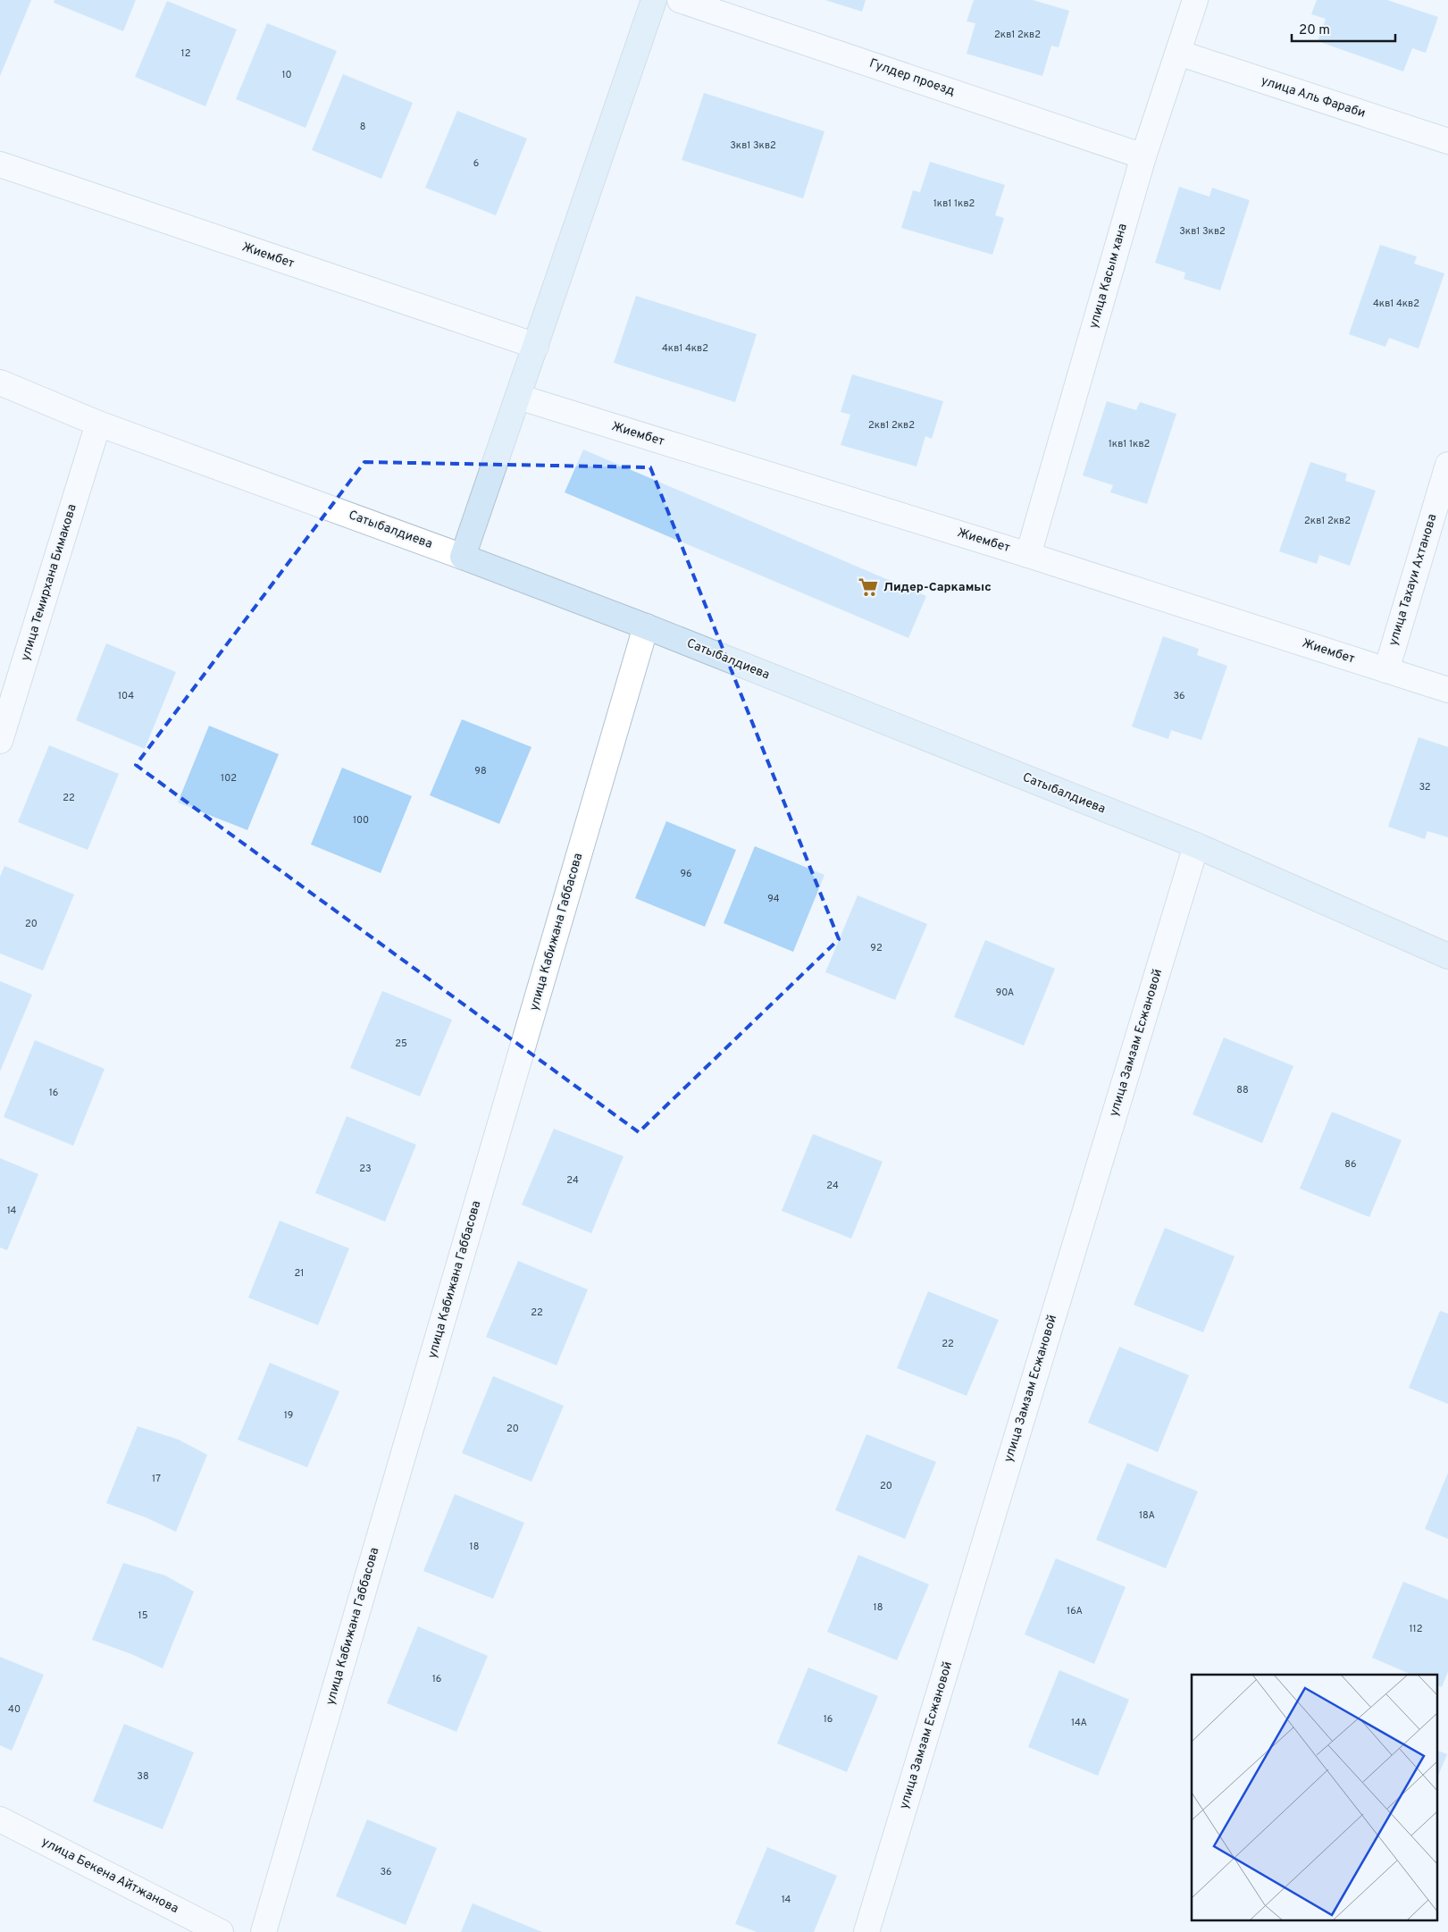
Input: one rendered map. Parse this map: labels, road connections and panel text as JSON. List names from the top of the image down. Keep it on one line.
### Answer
{"streets":{"street":["Гулдер проезд","улица Аль Фараби","Жиембет","улица Касым хана","Сатыбалдиева","улица Тахауи Ахтанова","улица Темирхана Бимакова","улица Кабижана Габбасова","улица Замзам Есжановой","улица Бекена Айтжанова"]},"crossings":[["Гулдер проезд","улица Касым хана"],["улица Аль Фараби","улица Касым хана"],["Жиембет","улица Касым хана"],["Жиембет","улица Тахауи Ахтанова"],["Сатыбалдиева","улица Темирхана Бимакова"],["Сатыбалдиева","улица Кабижана Габбасова"],["Сатыбалдиева","улица Замзам Есжановой"]],"places":{"supermarket":["Лидер-Саркамыс"]},"house_numbers":["2кв1 2кв2","12","10","8","3кв1 3кв2","6","1кв1 1кв2","3кв1 3кв2","4кв1 4кв2","4кв1 4кв2","2кв1 2кв2","1кв1 1кв2","2кв1 2кв2","104","36","98","102","32","22","100","96","94","20","92","90А","25","88","16","86","23","24","24","14","21","22","22","19","20","17","20","18А","18","18","16А","15","112","16","40","16","14А","38","36","14"],"scale_bar":"20 m"}
